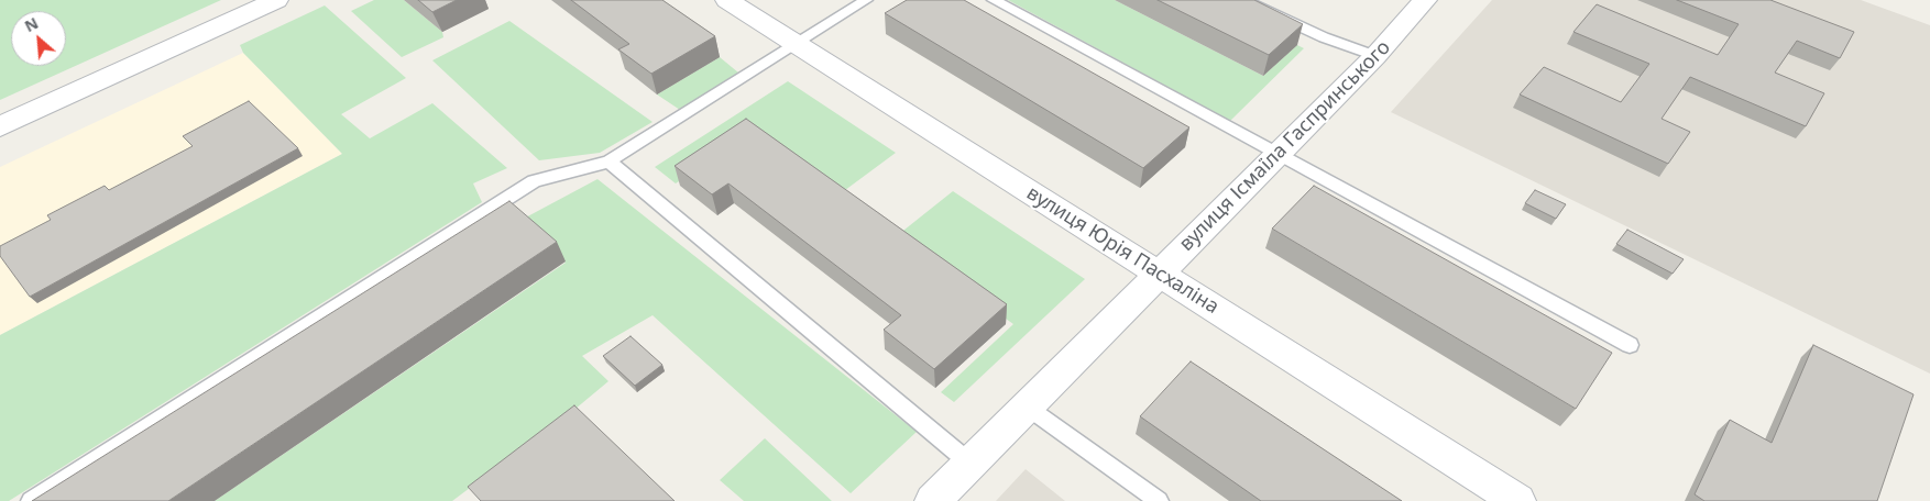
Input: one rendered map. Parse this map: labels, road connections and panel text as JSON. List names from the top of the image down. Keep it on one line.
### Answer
{"streets":{"street":["вулиця Ісмаїла Гаспринського","вулиця Юрія Пасхаліна"]},"crossings":[["вулиця Ісмаїла Гаспринського","вулиця Юрія Пасхаліна"]],"north":"top left"}
